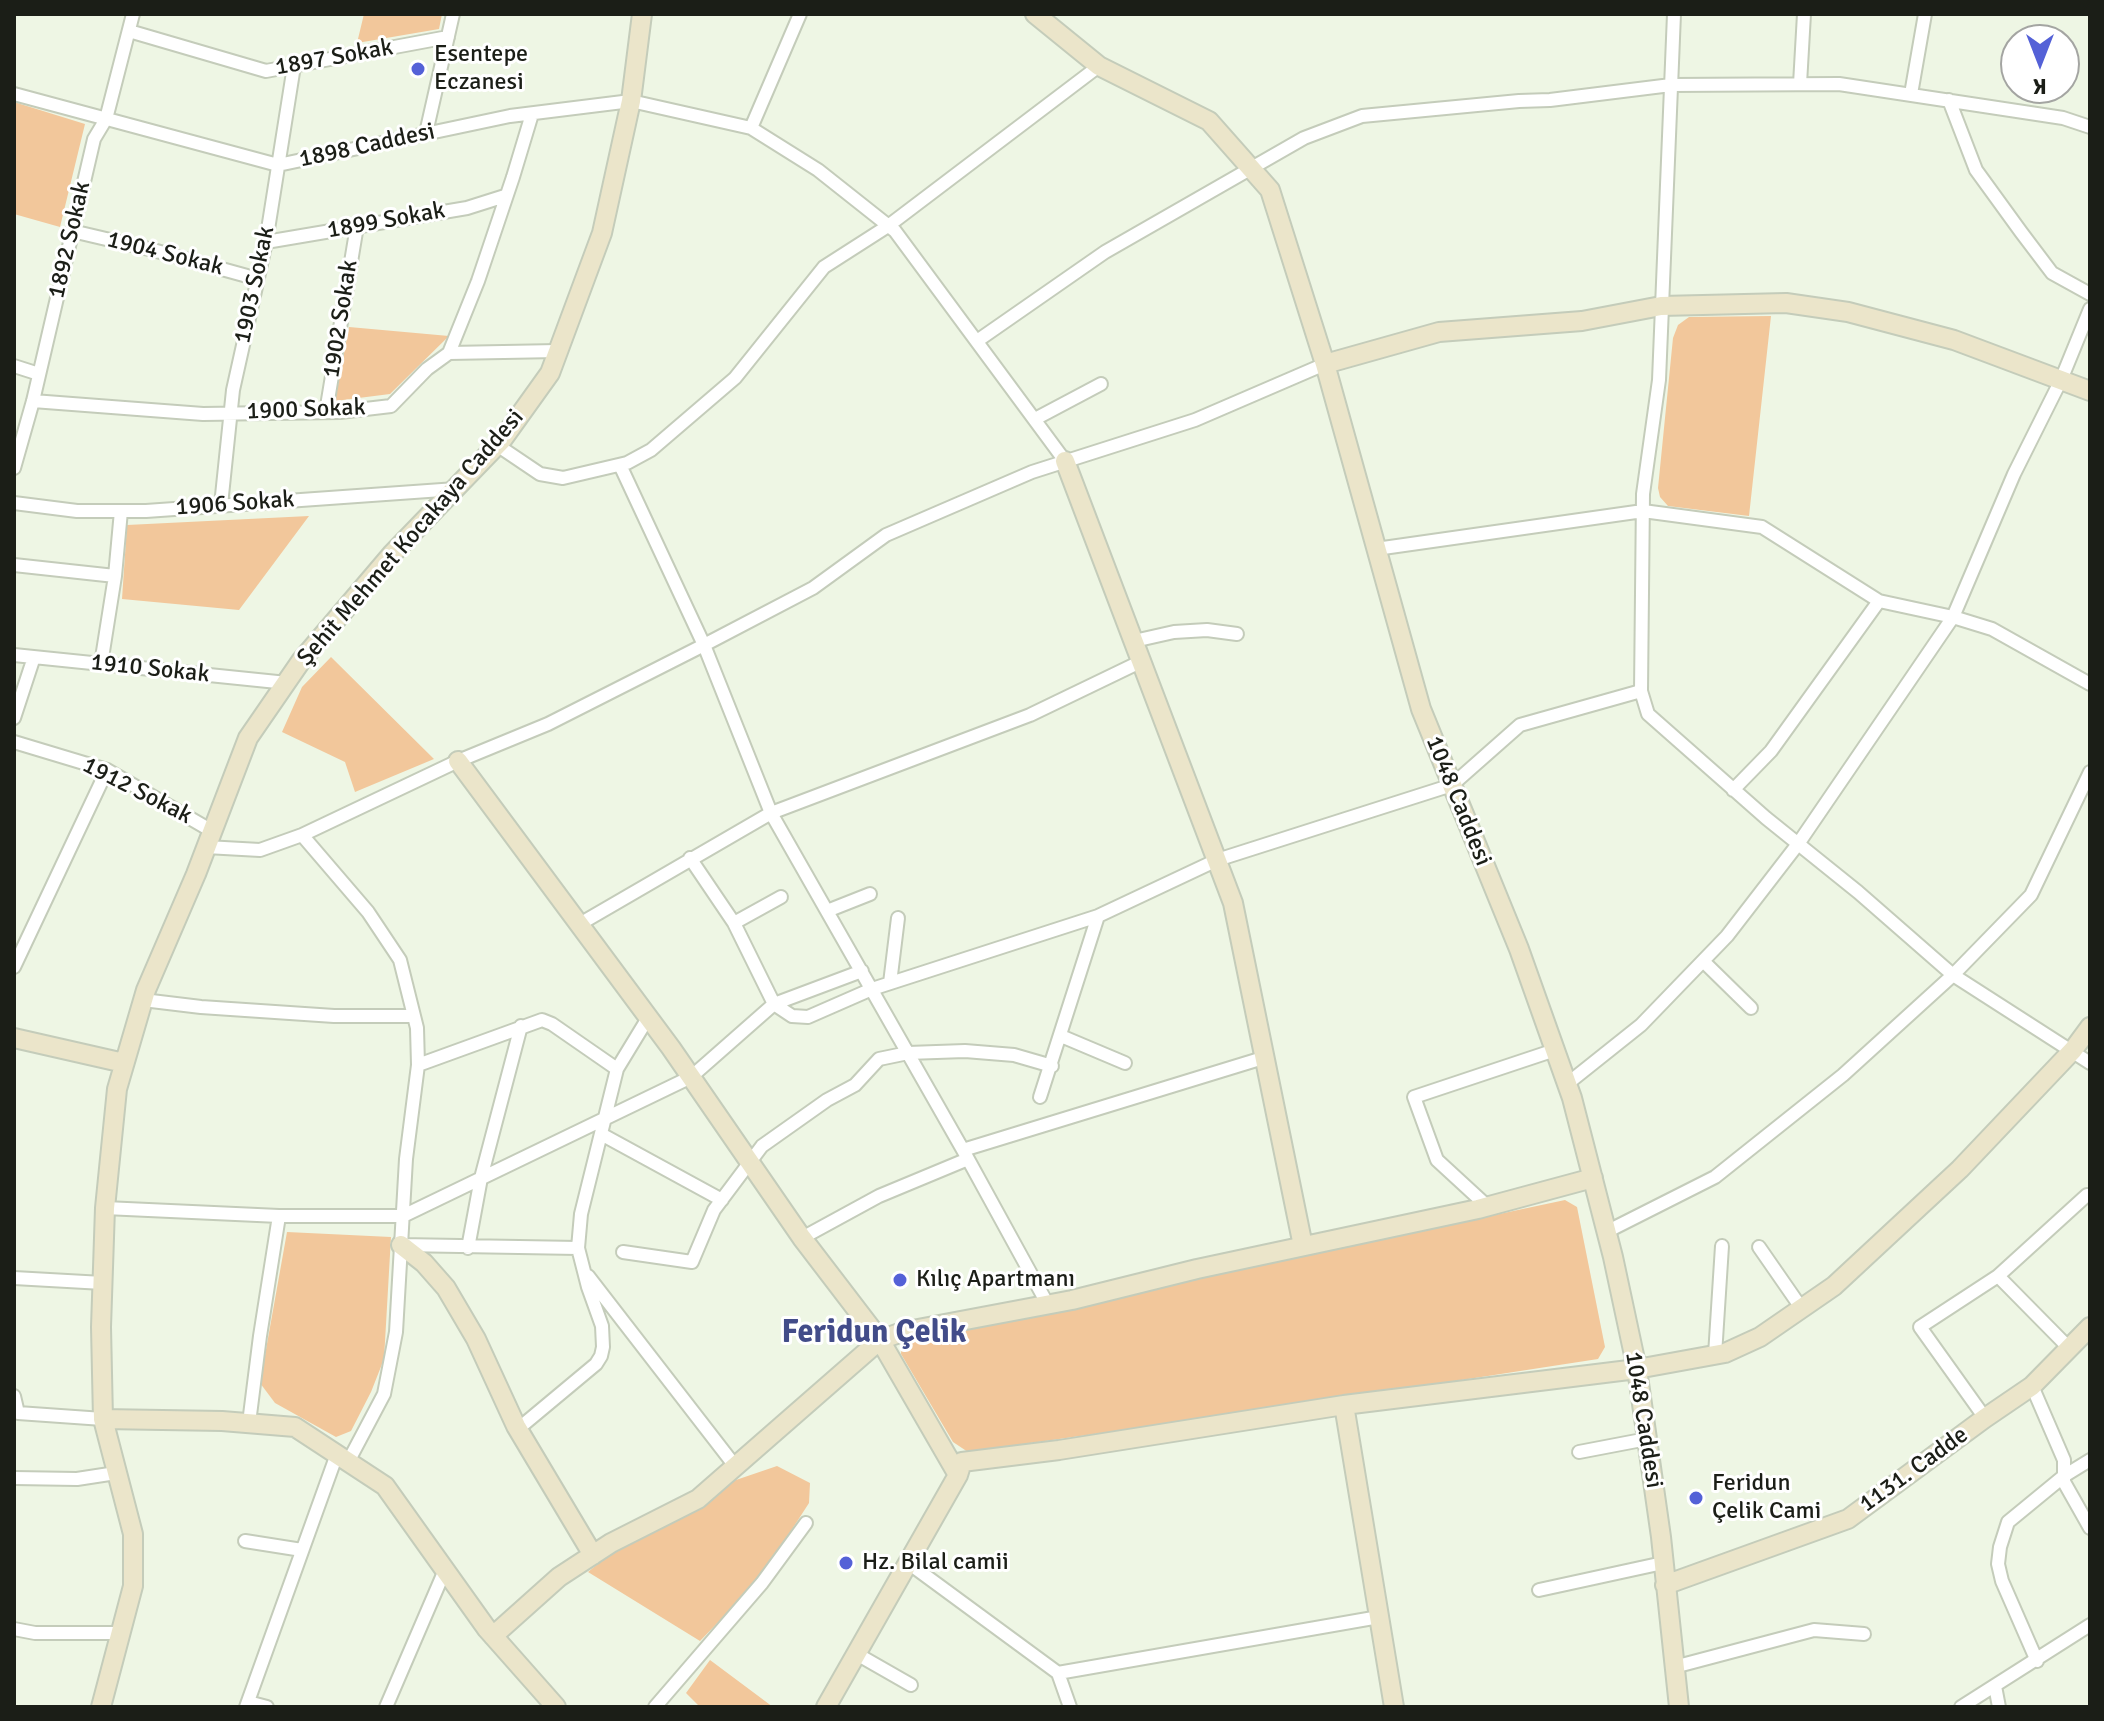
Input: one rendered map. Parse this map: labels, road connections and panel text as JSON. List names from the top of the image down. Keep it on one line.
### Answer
{"streets":{"street":["1897 Sokak","1898 Caddesi","1899 Sokak","1892 Sokak","1904 Sokak","1903 Sokak","1902 Sokak","1900 Sokak","1906 Sokak","Şehit Mehmet Kocakaya Caddesi","1910 Sokak","1912 Sokak","1048 Caddesi","1131. Cadde"]},"crossings":[["1897 Sokak","1892 Sokak"],["1897 Sokak","1903 Sokak"],["1898 Caddesi","1892 Sokak"],["1898 Caddesi","1903 Sokak"],["1898 Caddesi","1900 Sokak"],["1898 Caddesi","Şehit Mehmet Kocakaya Caddesi"],["1899 Sokak","1903 Sokak"],["1899 Sokak","1902 Sokak"],["1899 Sokak","1900 Sokak"],["1892 Sokak","1904 Sokak"],["1892 Sokak","1900 Sokak"],["1904 Sokak","1903 Sokak"],["1903 Sokak","1900 Sokak"],["1903 Sokak","1906 Sokak"],["1902 Sokak","1900 Sokak"],["1906 Sokak","Şehit Mehmet Kocakaya Caddesi"],["Şehit Mehmet Kocakaya Caddesi","1910 Sokak"],["Şehit Mehmet Kocakaya Caddesi","1912 Sokak"],["1048 Caddesi","1131. Cadde"]],"districts":["Feridun Çelik"],"places":["Esentepe Eczanesi","Kılıç Apartmanı","Feridun Çelik Cami","Hz. Bilal camii"],"north":"bottom"}
